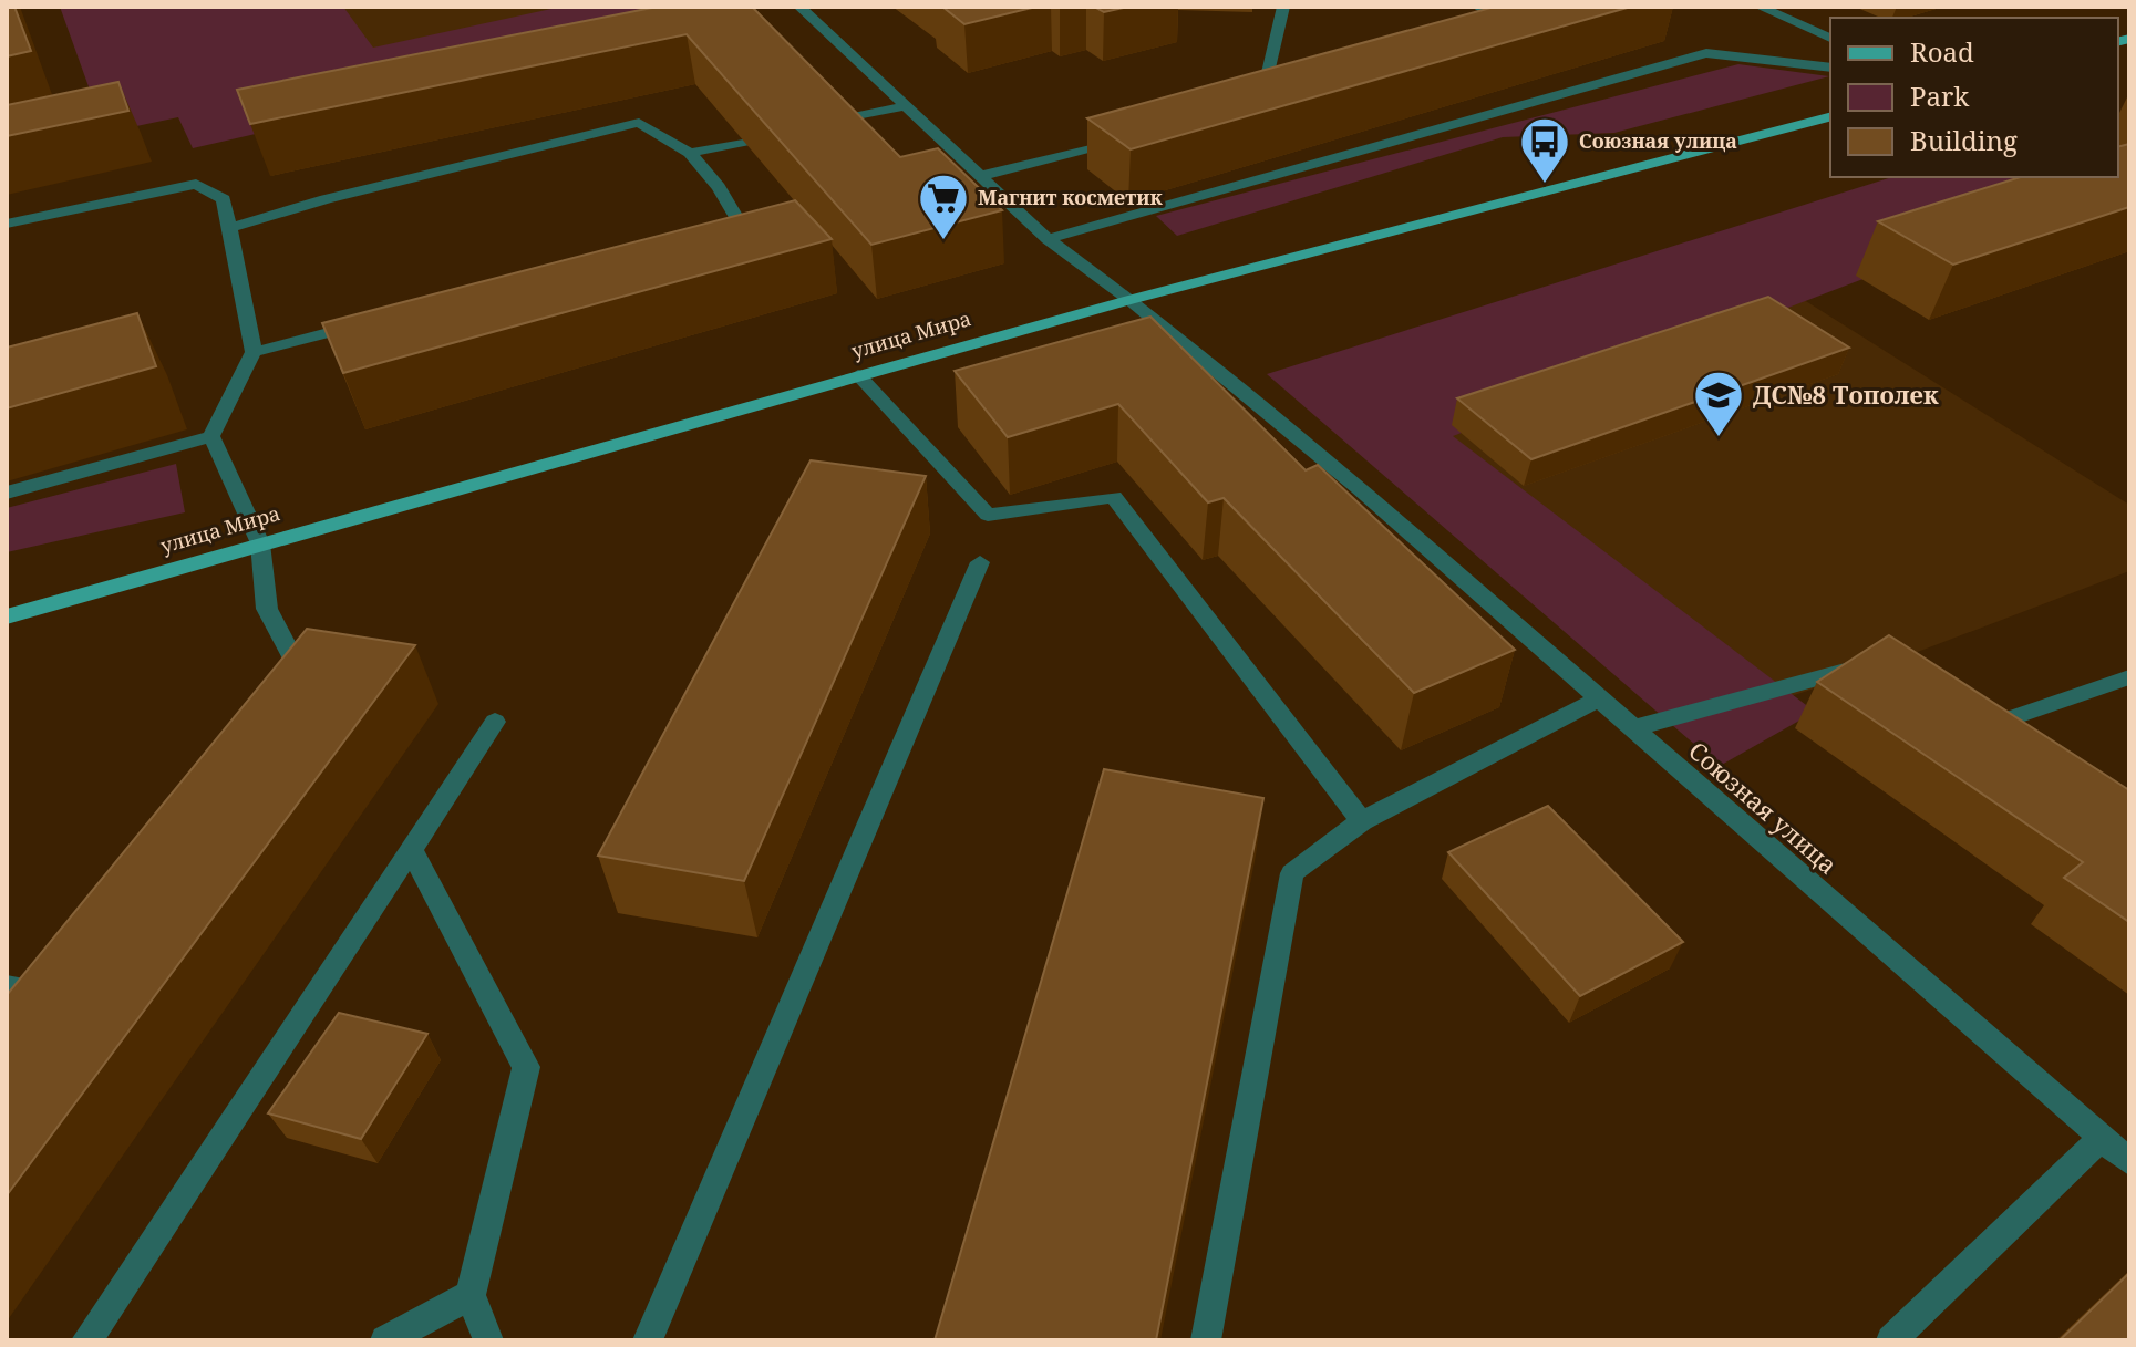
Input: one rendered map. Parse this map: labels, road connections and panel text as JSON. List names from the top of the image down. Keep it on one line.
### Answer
{"streets":{"main road":["улица Мира"],"street":["Союзная улица"]},"crossings":[["улица Мира","Союзная улица"]],"places":{"bus stop":["Союзная улица"],"supermarket":["Магнит косметик"],"school or university":["ДС№8 Тополек"]},"legend":["Road","Park","Building"]}
